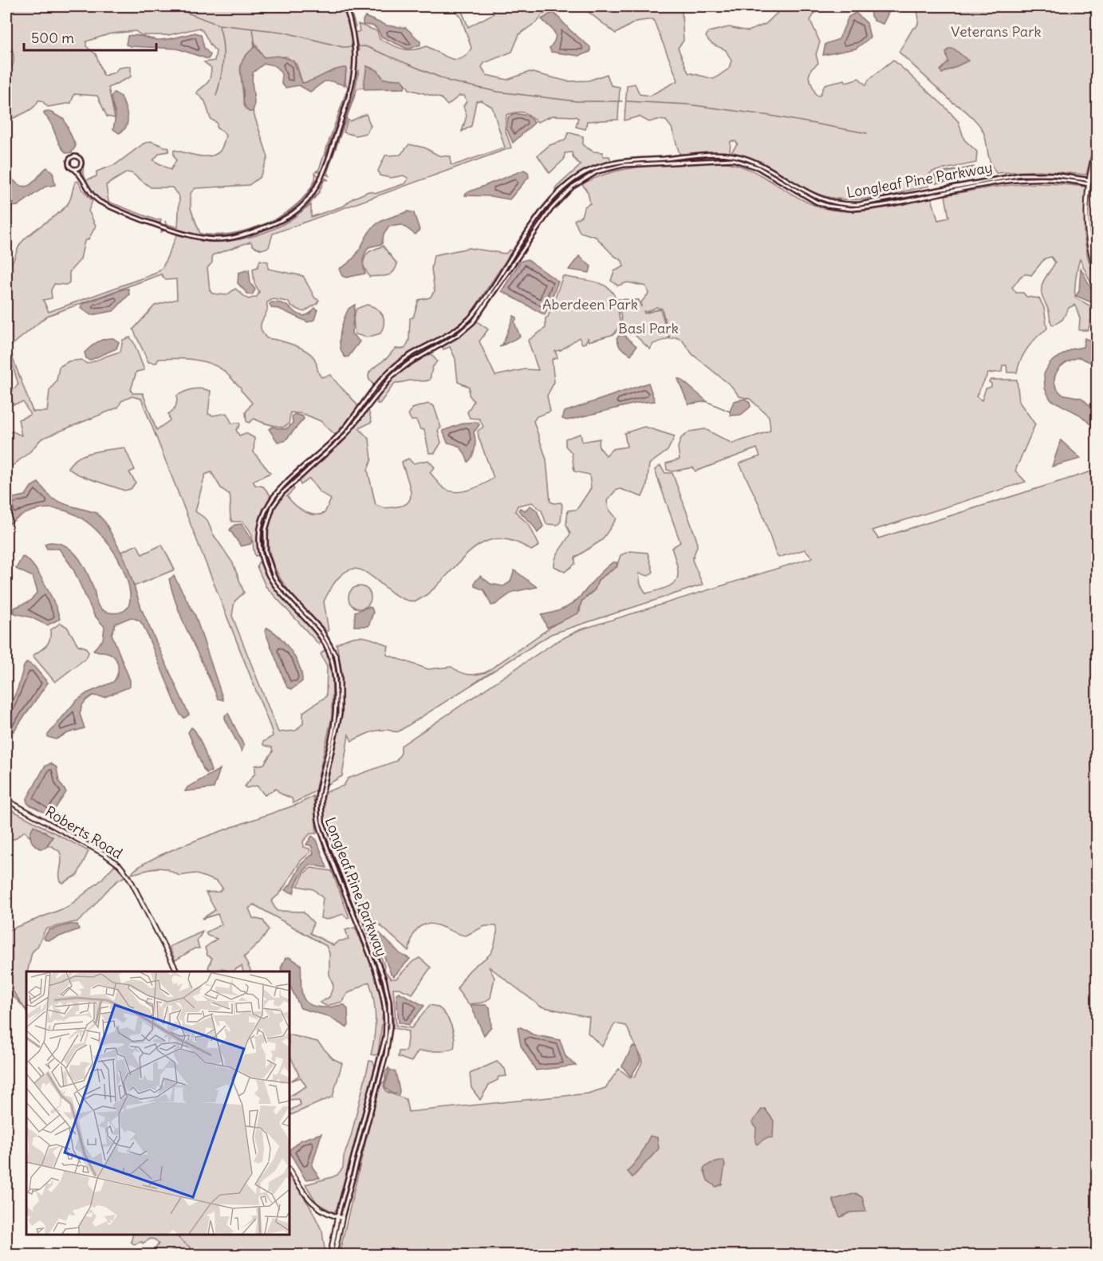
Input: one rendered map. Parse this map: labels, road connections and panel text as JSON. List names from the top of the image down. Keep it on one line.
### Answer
{"streets":{"main road":["Longleaf Pine Parkway","Roberts Road"]},"parks":["Veterans Park","Aberdeen Park","Basl Park"],"scale_bar":"500 m"}
